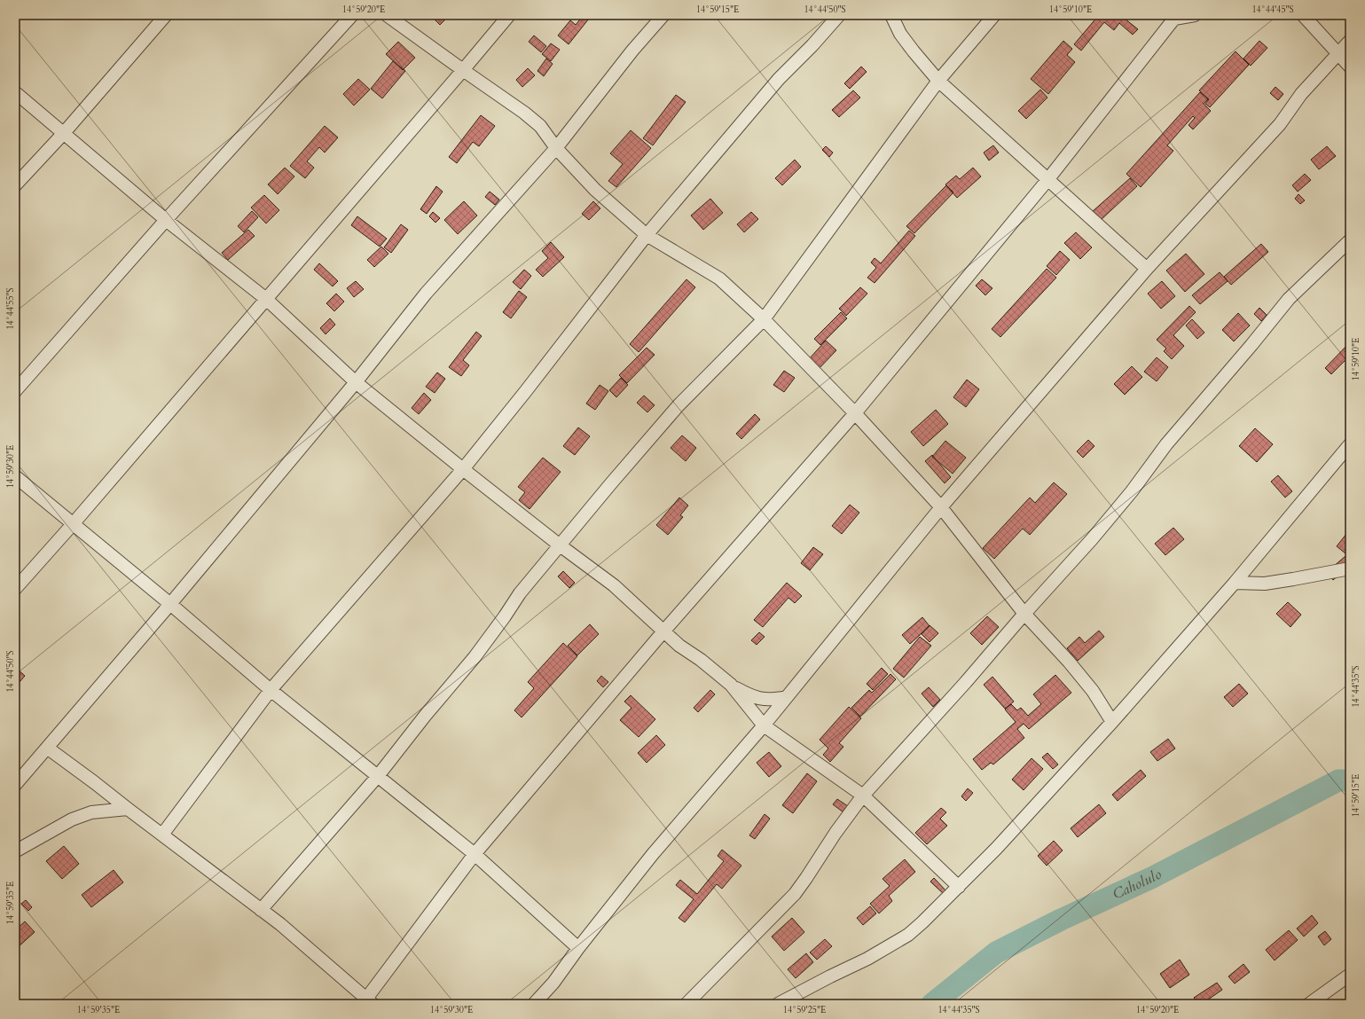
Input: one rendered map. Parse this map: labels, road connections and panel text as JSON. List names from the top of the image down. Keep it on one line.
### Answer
{"water":["Caholulo"],"coordinates":["14°59'20\"E","14°59'15\"E","14°44'50\"S","14°59'10\"E","14°44'45\"S","14°44'55\"S","14°59'30\"E","14°44'35\"S","14°59'35\"E","14°59'25\"E"]}
